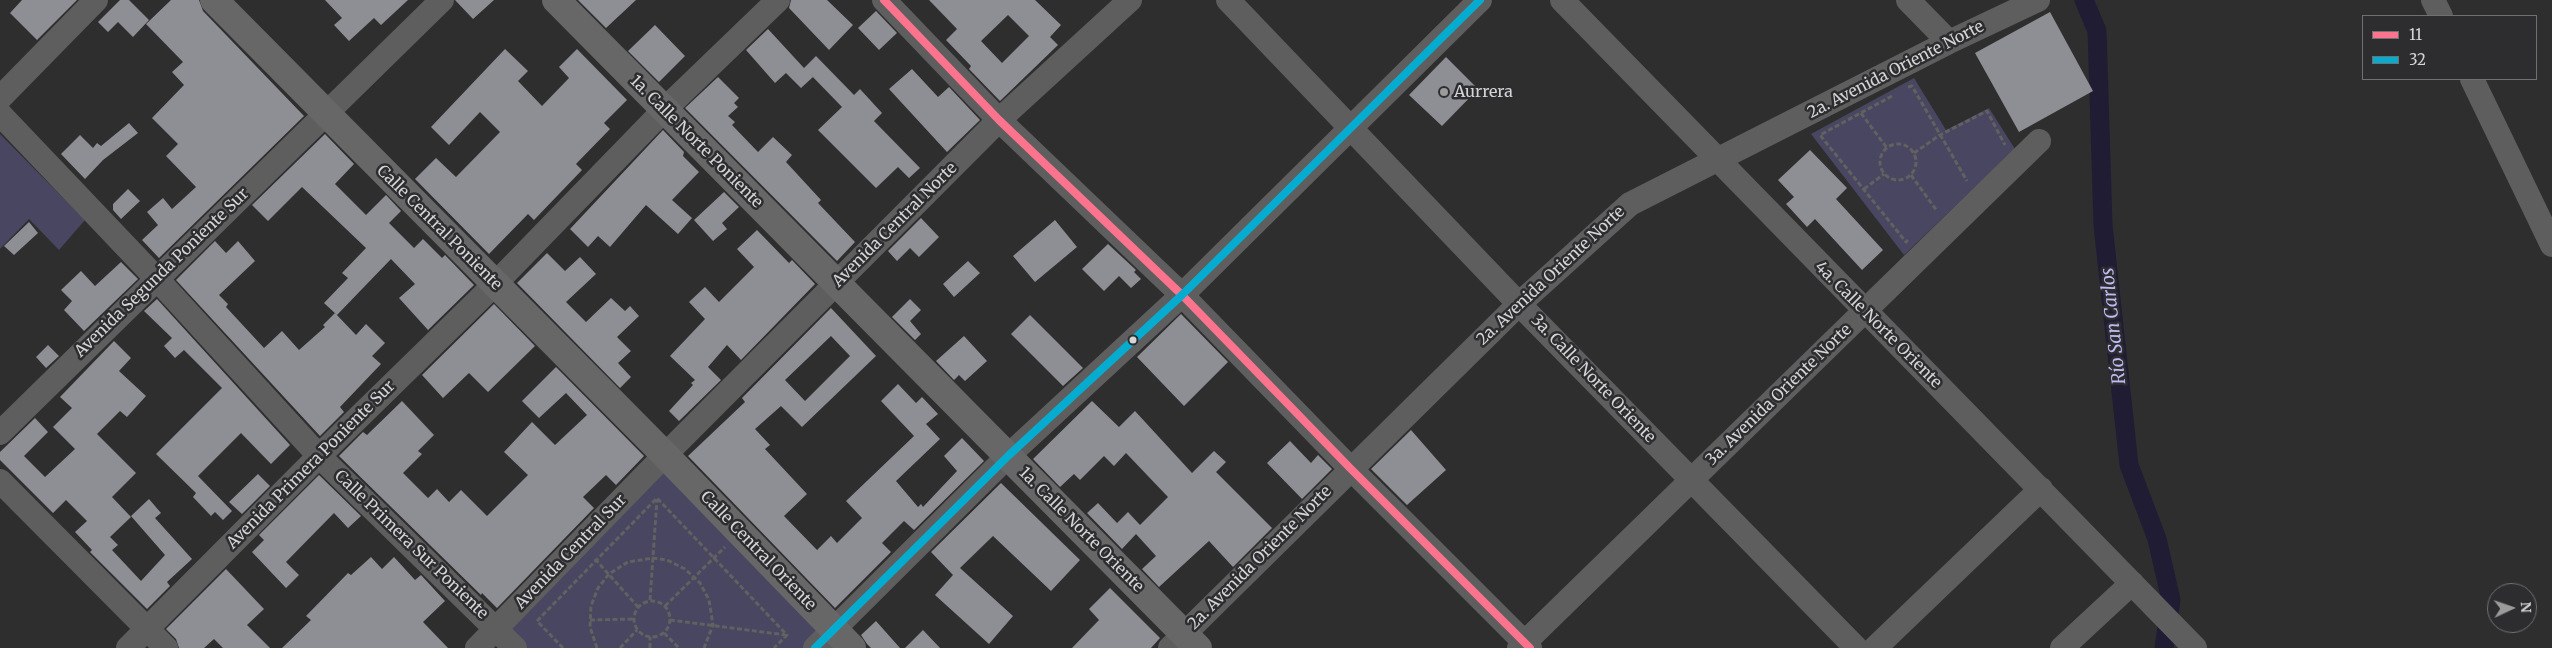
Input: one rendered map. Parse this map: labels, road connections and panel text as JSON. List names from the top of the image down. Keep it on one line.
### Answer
{"streets":{"main road":["1a. Calle Norte Poniente","Calle Central Poniente","1a. Calle Norte Oriente","Calle Central Oriente"],"street":["2a. Avenida Oriente Norte","Avenida Central Norte","Avenida Segunda Poniente Sur","4a. Calle Norte Oriente","3a. Calle Norte Oriente","3a. Avenida Oriente Norte","Avenida Primera Poniente Sur","Calle Primera Sur Poniente","Avenida Central Sur"]},"crossings":[["2a. Avenida Oriente Norte","4a. Calle Norte Oriente"],["2a. Avenida Oriente Norte","3a. Calle Norte Oriente"],["2a. Avenida Oriente Norte","1a. Calle Norte Oriente"],["1a. Calle Norte Poniente","Avenida Central Norte"],["1a. Calle Norte Poniente","Avenida Primera Poniente Sur"],["1a. Calle Norte Poniente","1a. Calle Norte Oriente"],["Avenida Central Norte","Calle Central Poniente"],["Avenida Central Norte","1a. Calle Norte Oriente"],["Avenida Central Norte","Calle Central Oriente"],["Avenida Central Norte","Avenida Central Sur"],["Calle Central Poniente","Avenida Segunda Poniente Sur"],["Calle Central Poniente","Avenida Primera Poniente Sur"],["Calle Central Poniente","Calle Central Oriente"],["Calle Central Poniente","Avenida Central Sur"],["Avenida Segunda Poniente Sur","Calle Primera Sur Poniente"],["4a. Calle Norte Oriente","3a. Avenida Oriente Norte"],["3a. Calle Norte Oriente","3a. Avenida Oriente Norte"],["Avenida Primera Poniente Sur","Calle Primera Sur Poniente"],["Calle Primera Sur Poniente","Avenida Central Sur"],["Calle Central Oriente","Avenida Central Sur"]],"water":["Río San Carlos"],"places":["Aurrera"],"lines":["transit line 11","transit line 32"],"legend":["11","32"],"north":"right"}
